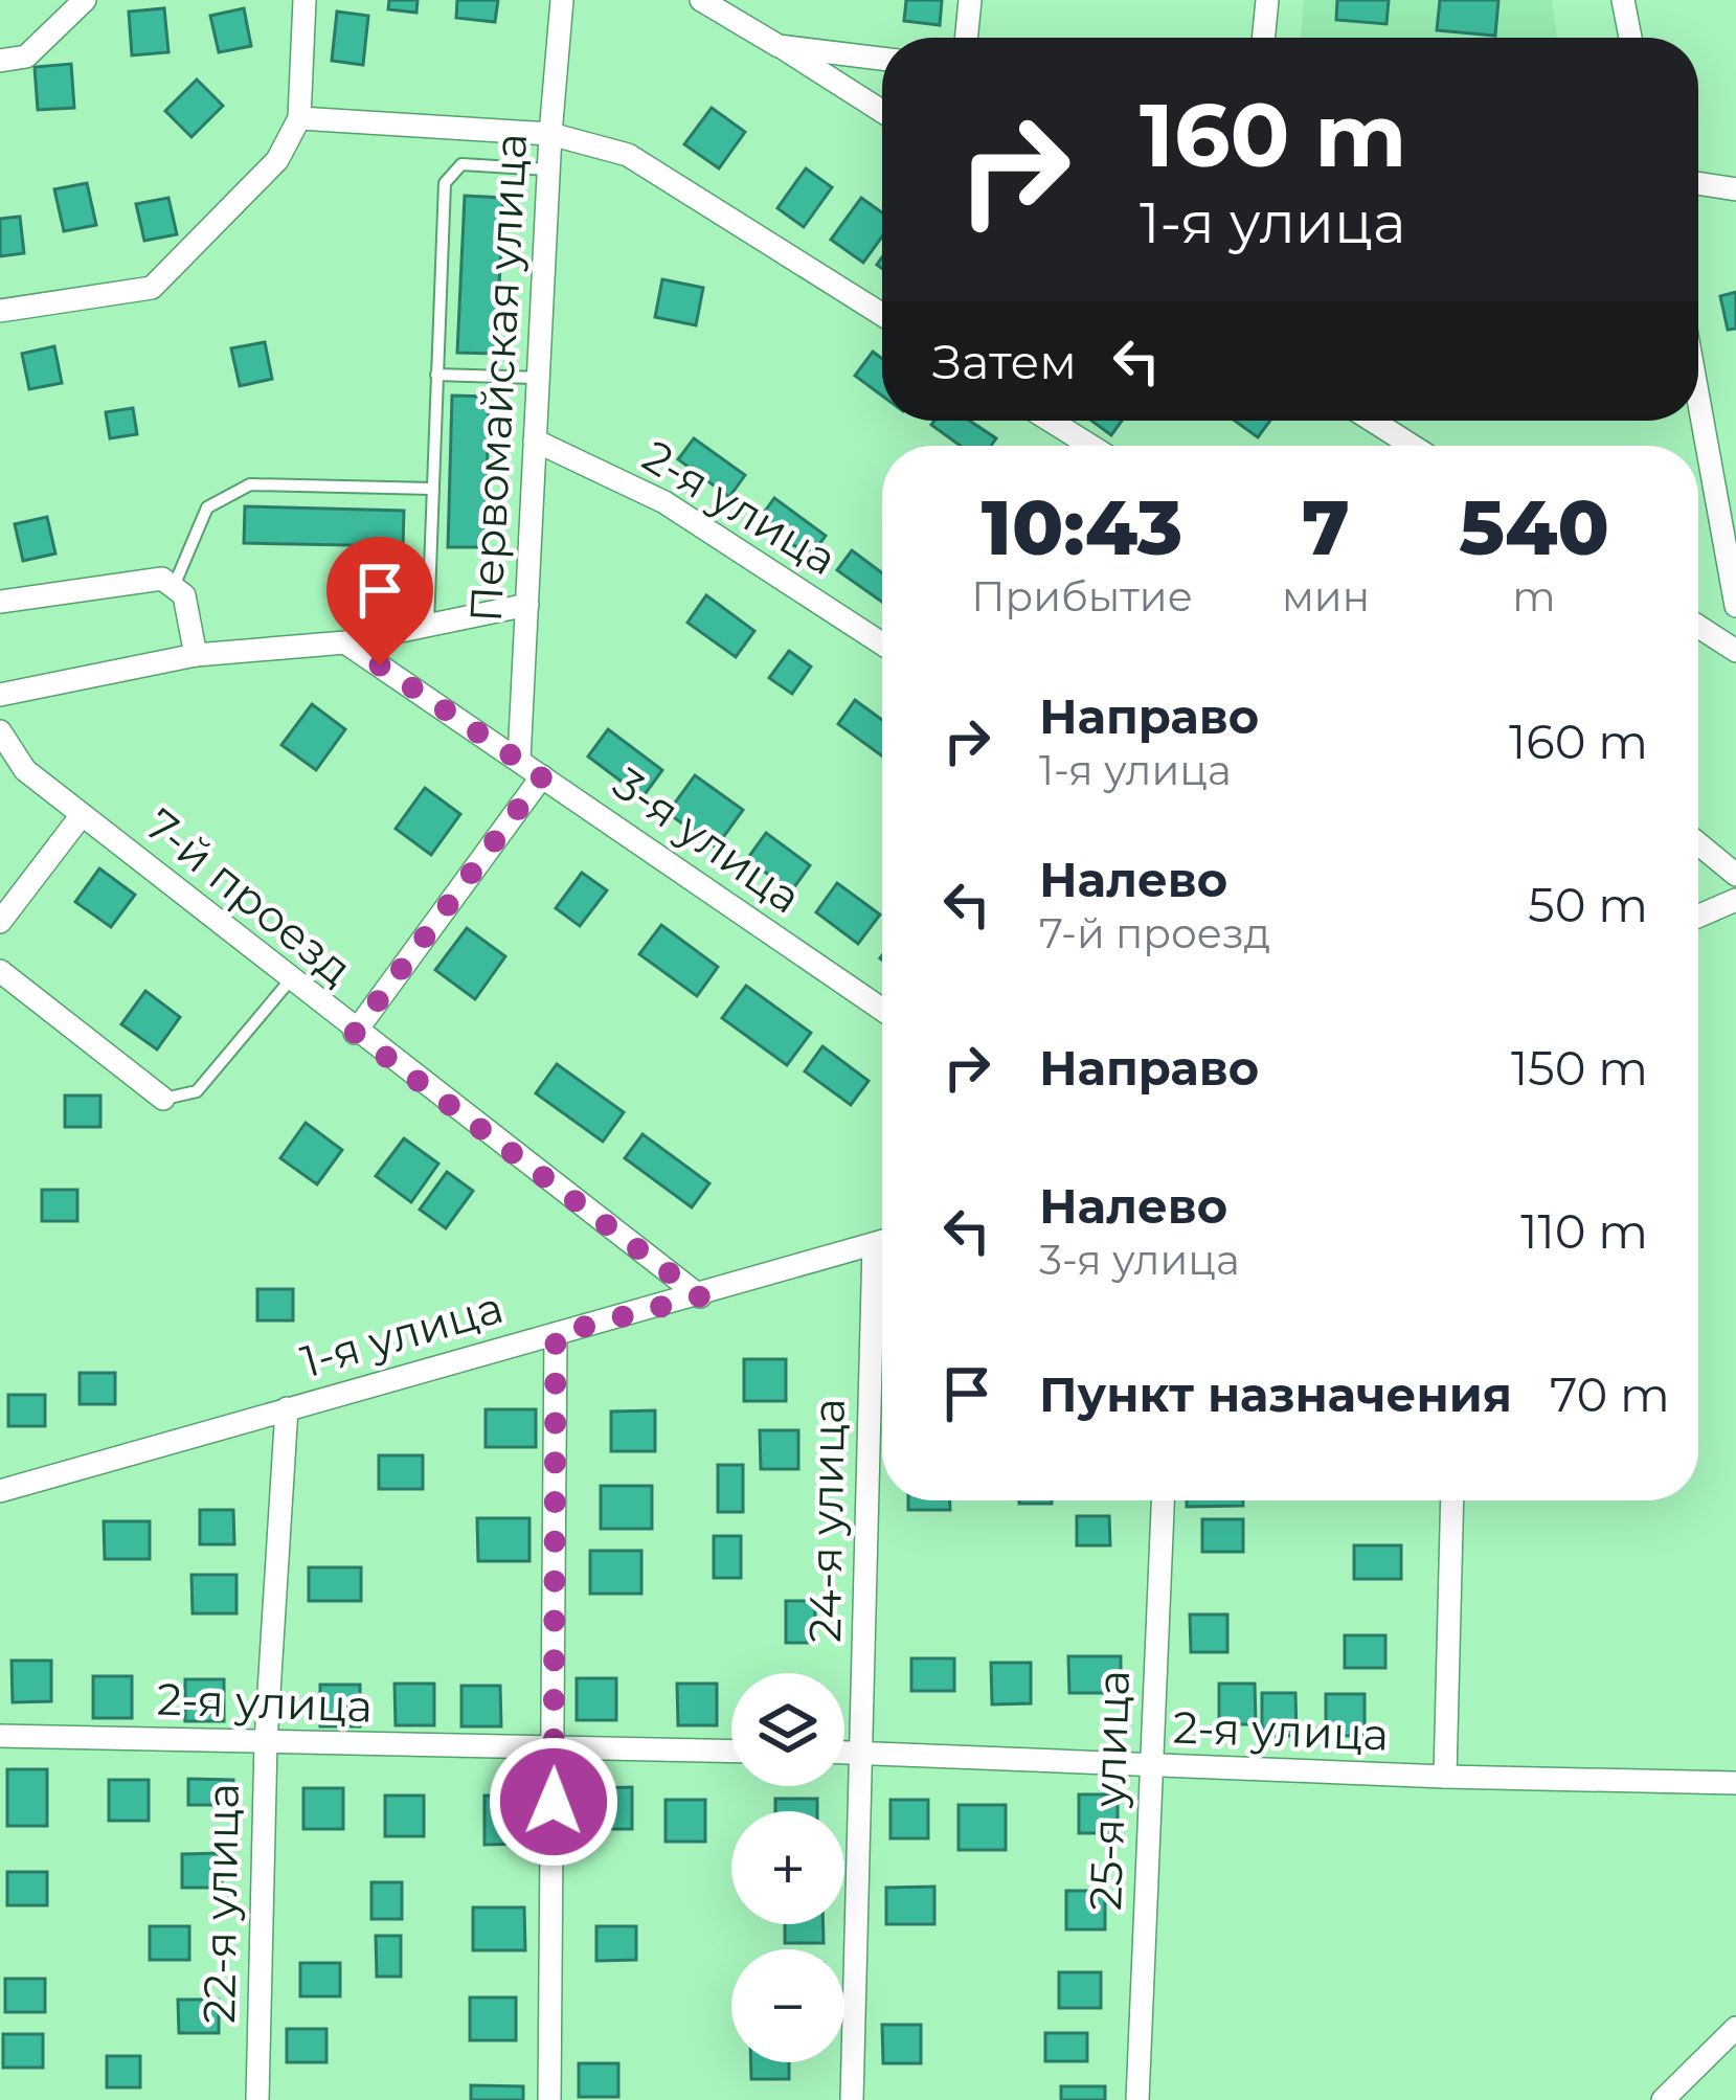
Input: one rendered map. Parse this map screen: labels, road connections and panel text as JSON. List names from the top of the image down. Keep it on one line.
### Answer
{"streets":{"street":["Первомайская улица","2-я улица","3-я улица","7-й проезд","1-я улица","24-я улица","25-я улица","22-я улица"]},"crossings":[["Первомайская улица","2-я улица"],["Первомайская улица","3-я улица"],["2-я улица","24-я улица"],["2-я улица","25-я улица"],["2-я улица","22-я улица"],["7-й проезд","1-я улица"],["1-я улица","24-я улица"],["1-я улица","22-я улица"]],"page":{"turn":["160 m","1-я улица"],"then":"Затем","eta":["10:43","Прибытие","7","мин","540","m"],"list":[{"name":"Направо","note":"1-я улица","value":"160 m"},{"name":"Налево","note":"7-й проезд","value":"50 m"},{"name":"Направо","value":"150 m"},{"name":"Налево","note":"3-я улица","value":"110 m"},{"name":"Пункт назначения","value":"70 m"}],"map_buttons":["+","−"]}}
